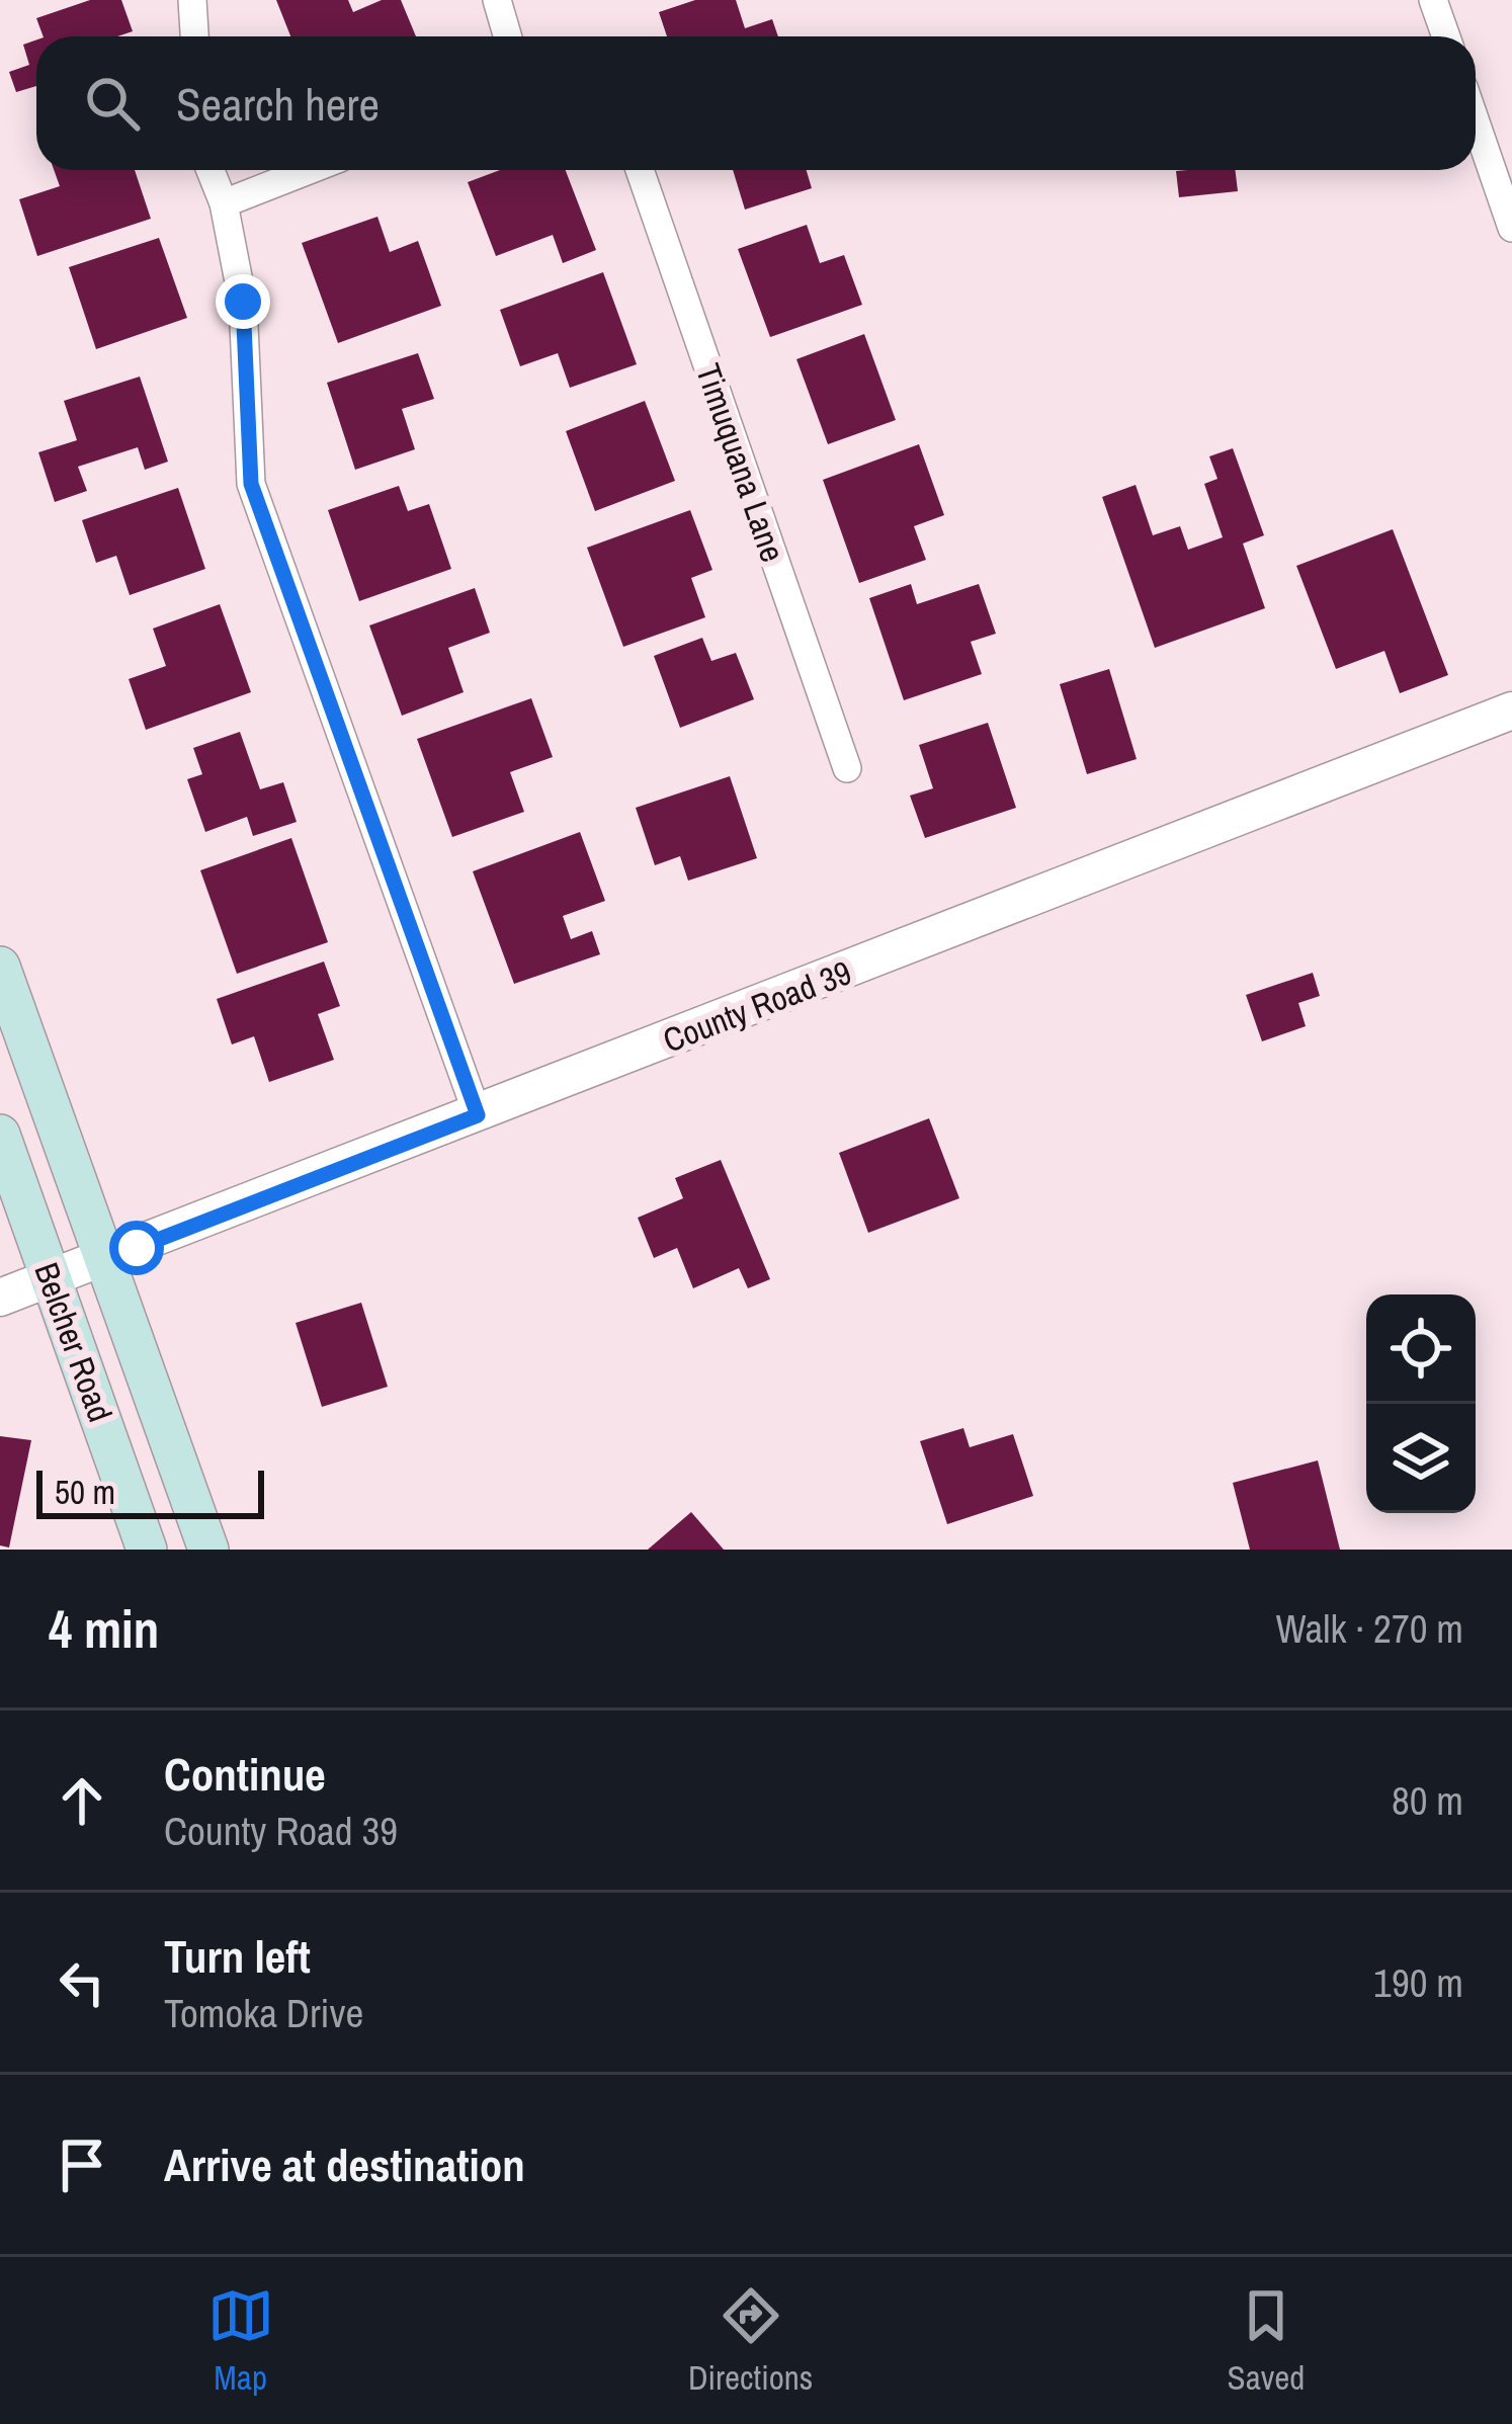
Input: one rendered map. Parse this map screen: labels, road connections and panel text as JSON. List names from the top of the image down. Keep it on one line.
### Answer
{"streets":{"main road":["Belcher Road"],"street":["Timuquana Lane","County Road 39"]},"crossings":[["County Road 39","Belcher Road"]],"scale_bar":"50 m","page":{"search":"Search here","scale":"50 m","heading":["4 min","Walk · 270 m"],"list":[["Continue","County Road 39","80 m"],["Turn left","Tomoka Drive","190 m"],"Arrive at destination"],"nav":["Map","Directions","Saved"]}}
